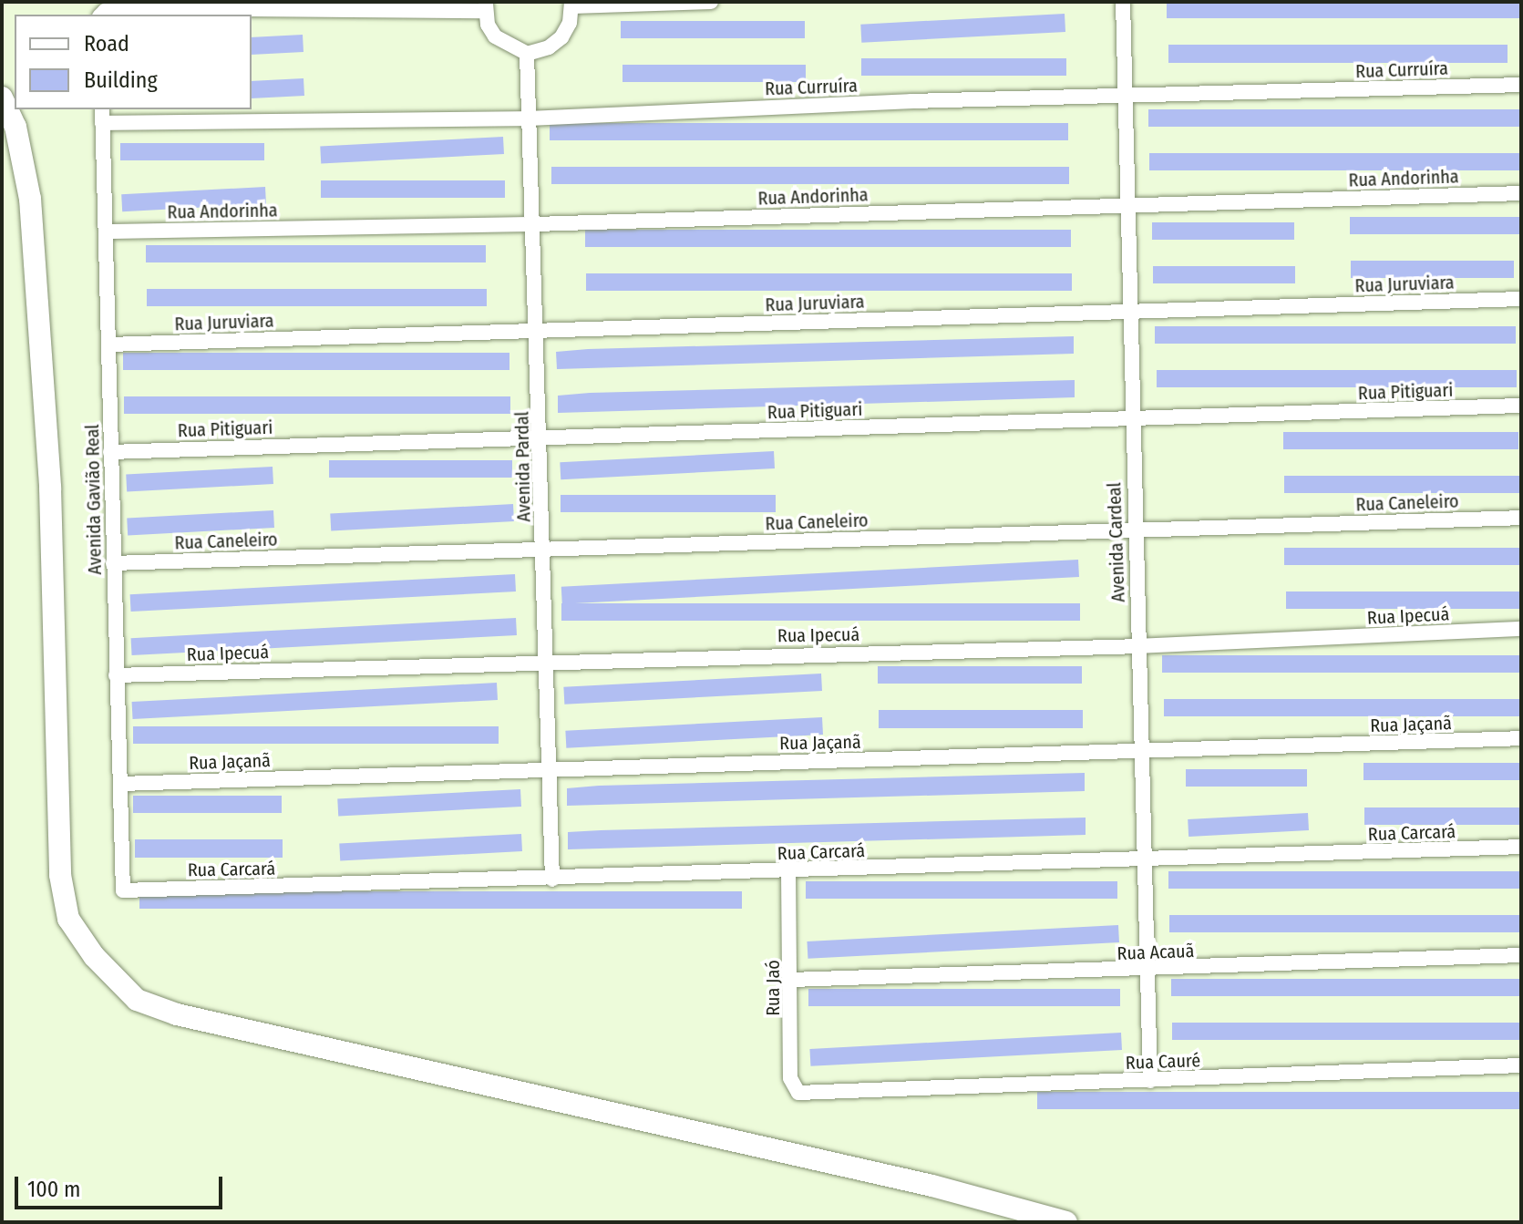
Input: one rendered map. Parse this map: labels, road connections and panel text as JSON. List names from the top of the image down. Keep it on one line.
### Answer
{"streets":{"street":["Rua Curruíra","Rua Andorinha","Rua Juruviara","Rua Pitiguari","Avenida Pardal","Avenida Gavião Real","Rua Caneleiro","Avenida Cardeal","Rua Ipecuá","Rua Jaçanã","Rua Carcará","Rua Acauã","Rua Jaó","Rua Cauré"]},"crossings":[["Rua Curruíra","Avenida Pardal"],["Rua Curruíra","Avenida Gavião Real"],["Rua Curruíra","Avenida Cardeal"],["Rua Andorinha","Avenida Pardal"],["Rua Andorinha","Avenida Gavião Real"],["Rua Andorinha","Avenida Cardeal"],["Rua Juruviara","Avenida Pardal"],["Rua Juruviara","Avenida Gavião Real"],["Rua Juruviara","Avenida Cardeal"],["Rua Pitiguari","Avenida Pardal"],["Rua Pitiguari","Avenida Gavião Real"],["Rua Pitiguari","Avenida Cardeal"],["Avenida Pardal","Rua Caneleiro"],["Avenida Pardal","Rua Ipecuá"],["Avenida Pardal","Rua Jaçanã"],["Avenida Pardal","Rua Carcará"],["Avenida Gavião Real","Rua Caneleiro"],["Avenida Gavião Real","Rua Ipecuá"],["Avenida Gavião Real","Rua Jaçanã"],["Avenida Gavião Real","Rua Carcará"],["Rua Caneleiro","Avenida Cardeal"],["Avenida Cardeal","Rua Ipecuá"],["Avenida Cardeal","Rua Jaçanã"],["Avenida Cardeal","Rua Carcará"],["Avenida Cardeal","Rua Acauã"],["Avenida Cardeal","Rua Cauré"],["Rua Carcará","Rua Jaó"],["Rua Acauã","Rua Jaó"],["Rua Jaó","Rua Cauré"]],"legend":["Road","Building"],"scale_bar":"100 m"}
